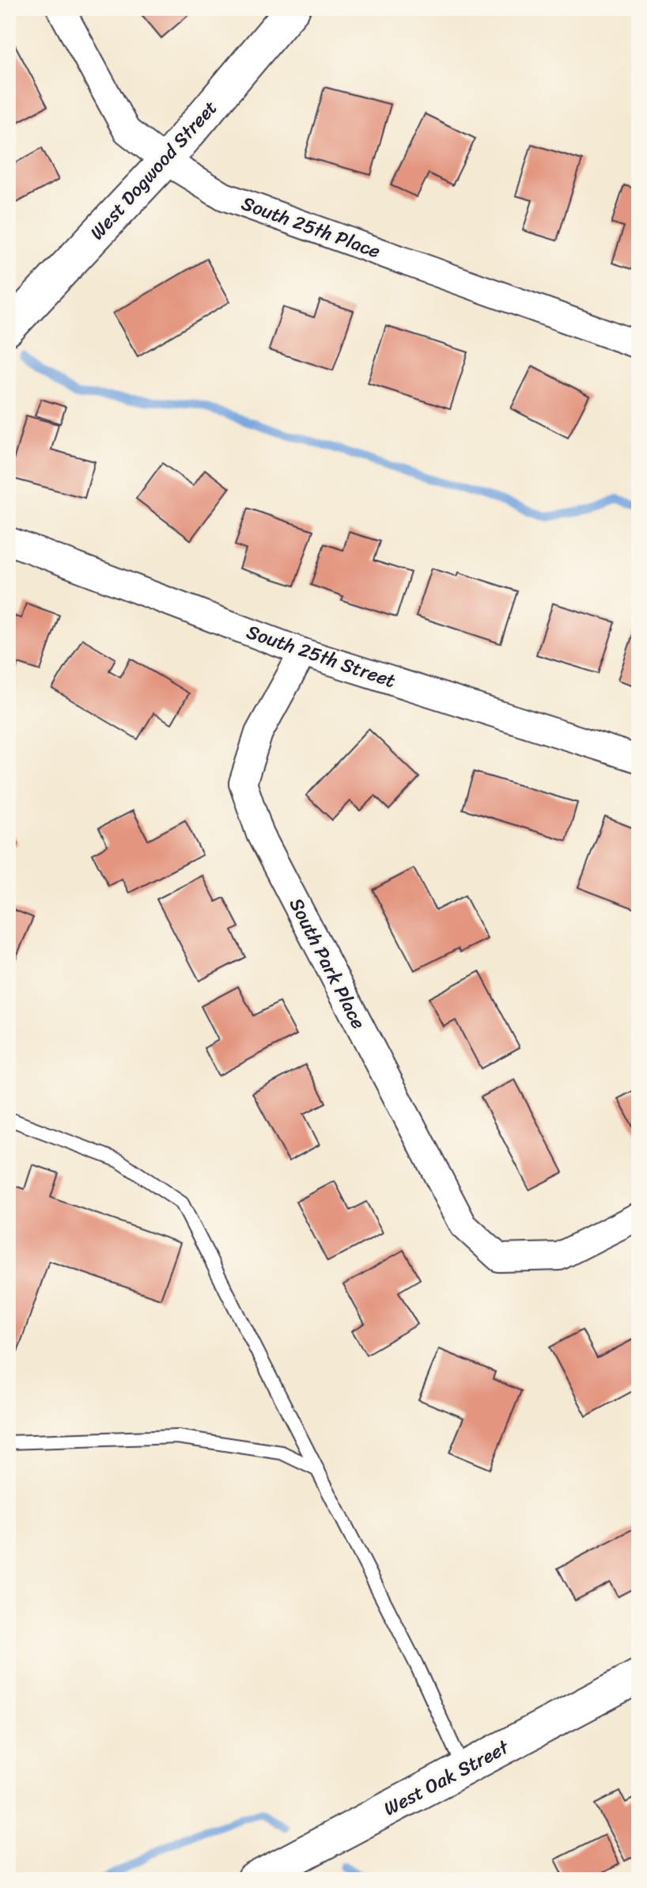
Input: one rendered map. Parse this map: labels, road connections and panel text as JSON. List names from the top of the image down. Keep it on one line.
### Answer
{"streets":{"street":["West Dogwood Street","South 25th Place","South 25th Street","South Park Place","West Oak Street"]},"crossings":[["West Dogwood Street","South 25th Place"],["South 25th Street","South Park Place"]]}
